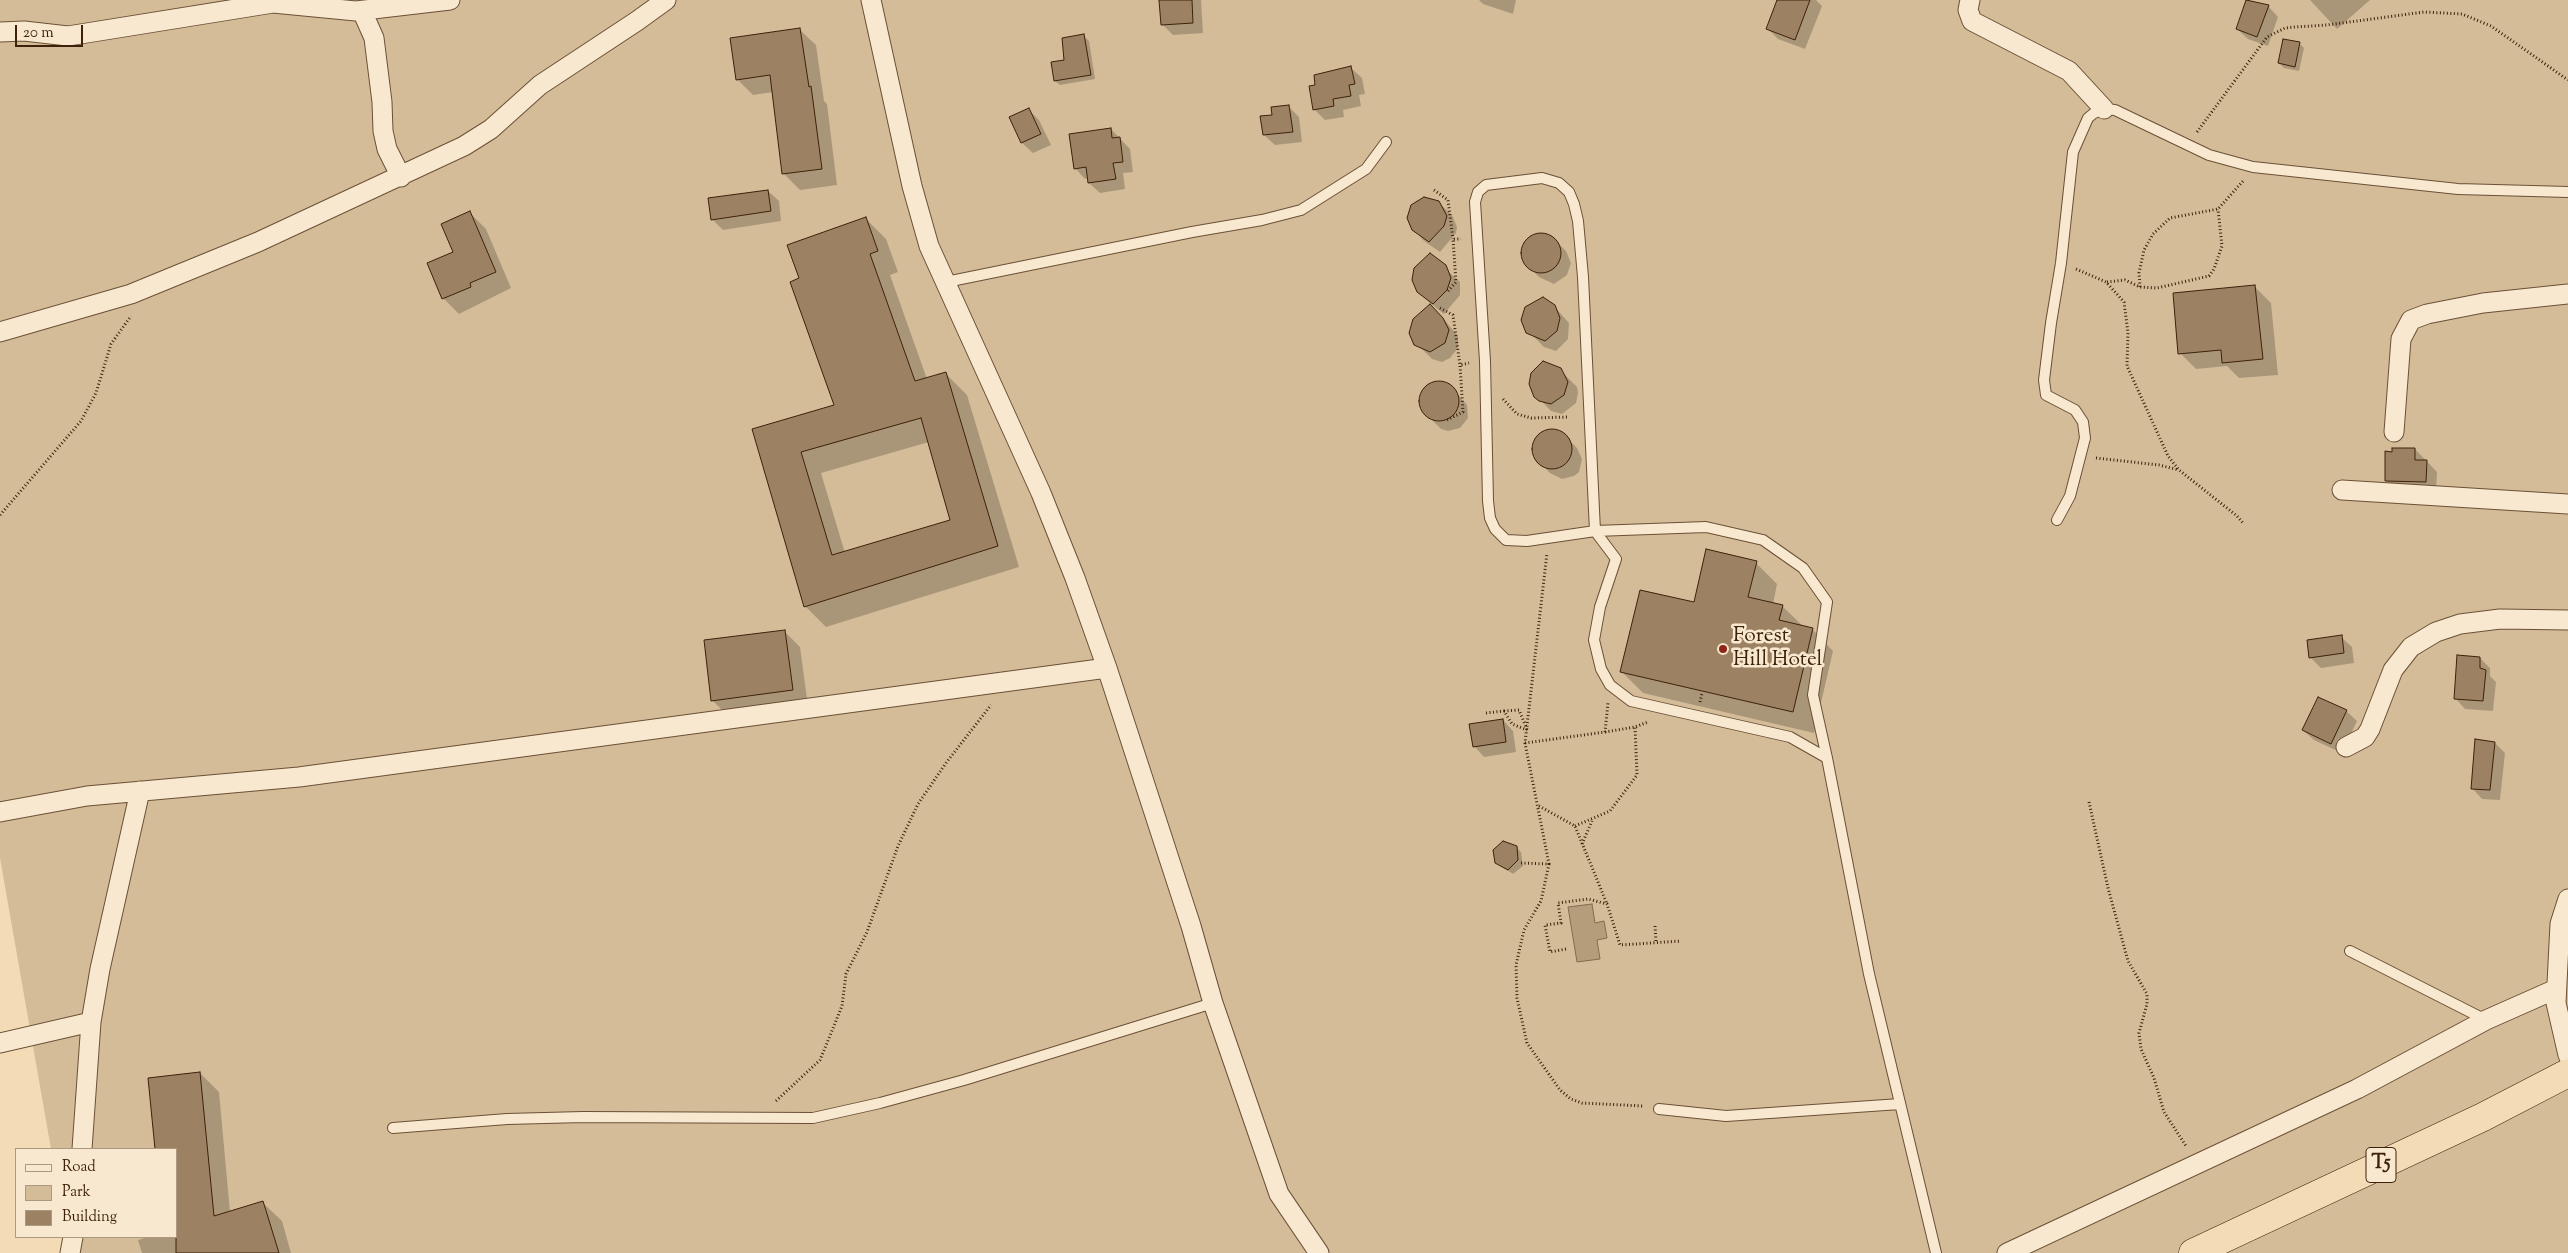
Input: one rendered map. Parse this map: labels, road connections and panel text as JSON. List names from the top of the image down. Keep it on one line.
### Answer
{"streets":{"highway":["T5"]},"places":["Forest Hill Hotel"],"legend":["Road","Park","Building"],"scale_bar":"20 m"}
